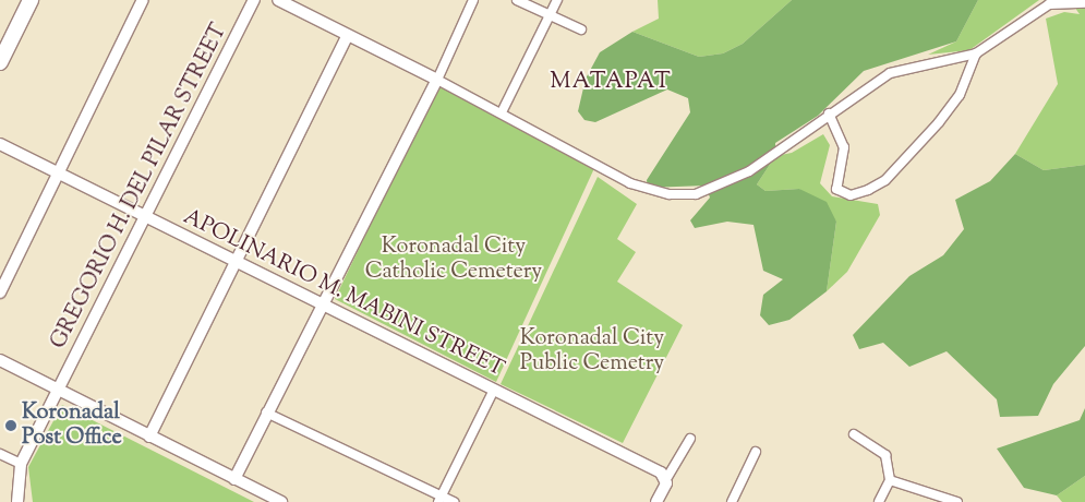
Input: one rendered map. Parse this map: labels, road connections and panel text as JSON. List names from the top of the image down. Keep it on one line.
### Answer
{"streets":{"street":["GREGORIO H. DEL PILAR STREET","APOLINARIO M. MABINI STREET"]},"crossings":[["GREGORIO H. DEL PILAR STREET","APOLINARIO M. MABINI STREET"]],"districts":["MATAPAT"],"parks":["Koronadal City Catholic Cemetery","Koronadal City Public Cemetry"],"places":["Koronadal Post Office"]}
